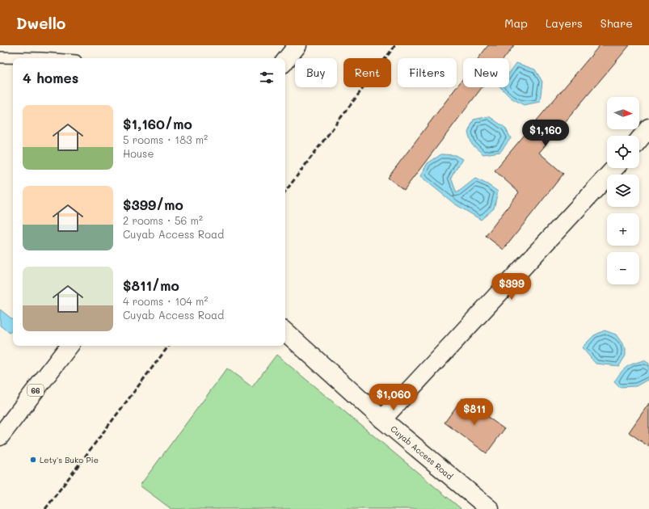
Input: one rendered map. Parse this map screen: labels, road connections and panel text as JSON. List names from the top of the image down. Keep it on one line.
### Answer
{"streets":{"street":["66","Cuyab Access Road"]},"places":["Lety's Buko Pie"],"north":"right","page":{"header":"Dwello","nav":["Map","Layers","Share"],"chip":["Buy","Rent","Filters","New"],"heading":"4 homes","map_buttons":["+","−"],"list":[{"name":"$1,160/mo","note":"5 rooms · 183 m² · House"},{"name":"$399/mo","note":"2 rooms · 56 m² · Cuyab Access Road"},{"name":"$811/mo","note":"4 rooms · 104 m² · Cuyab Access Road"}],"price":["$1,160","$399","$1,060","$811"]}}
